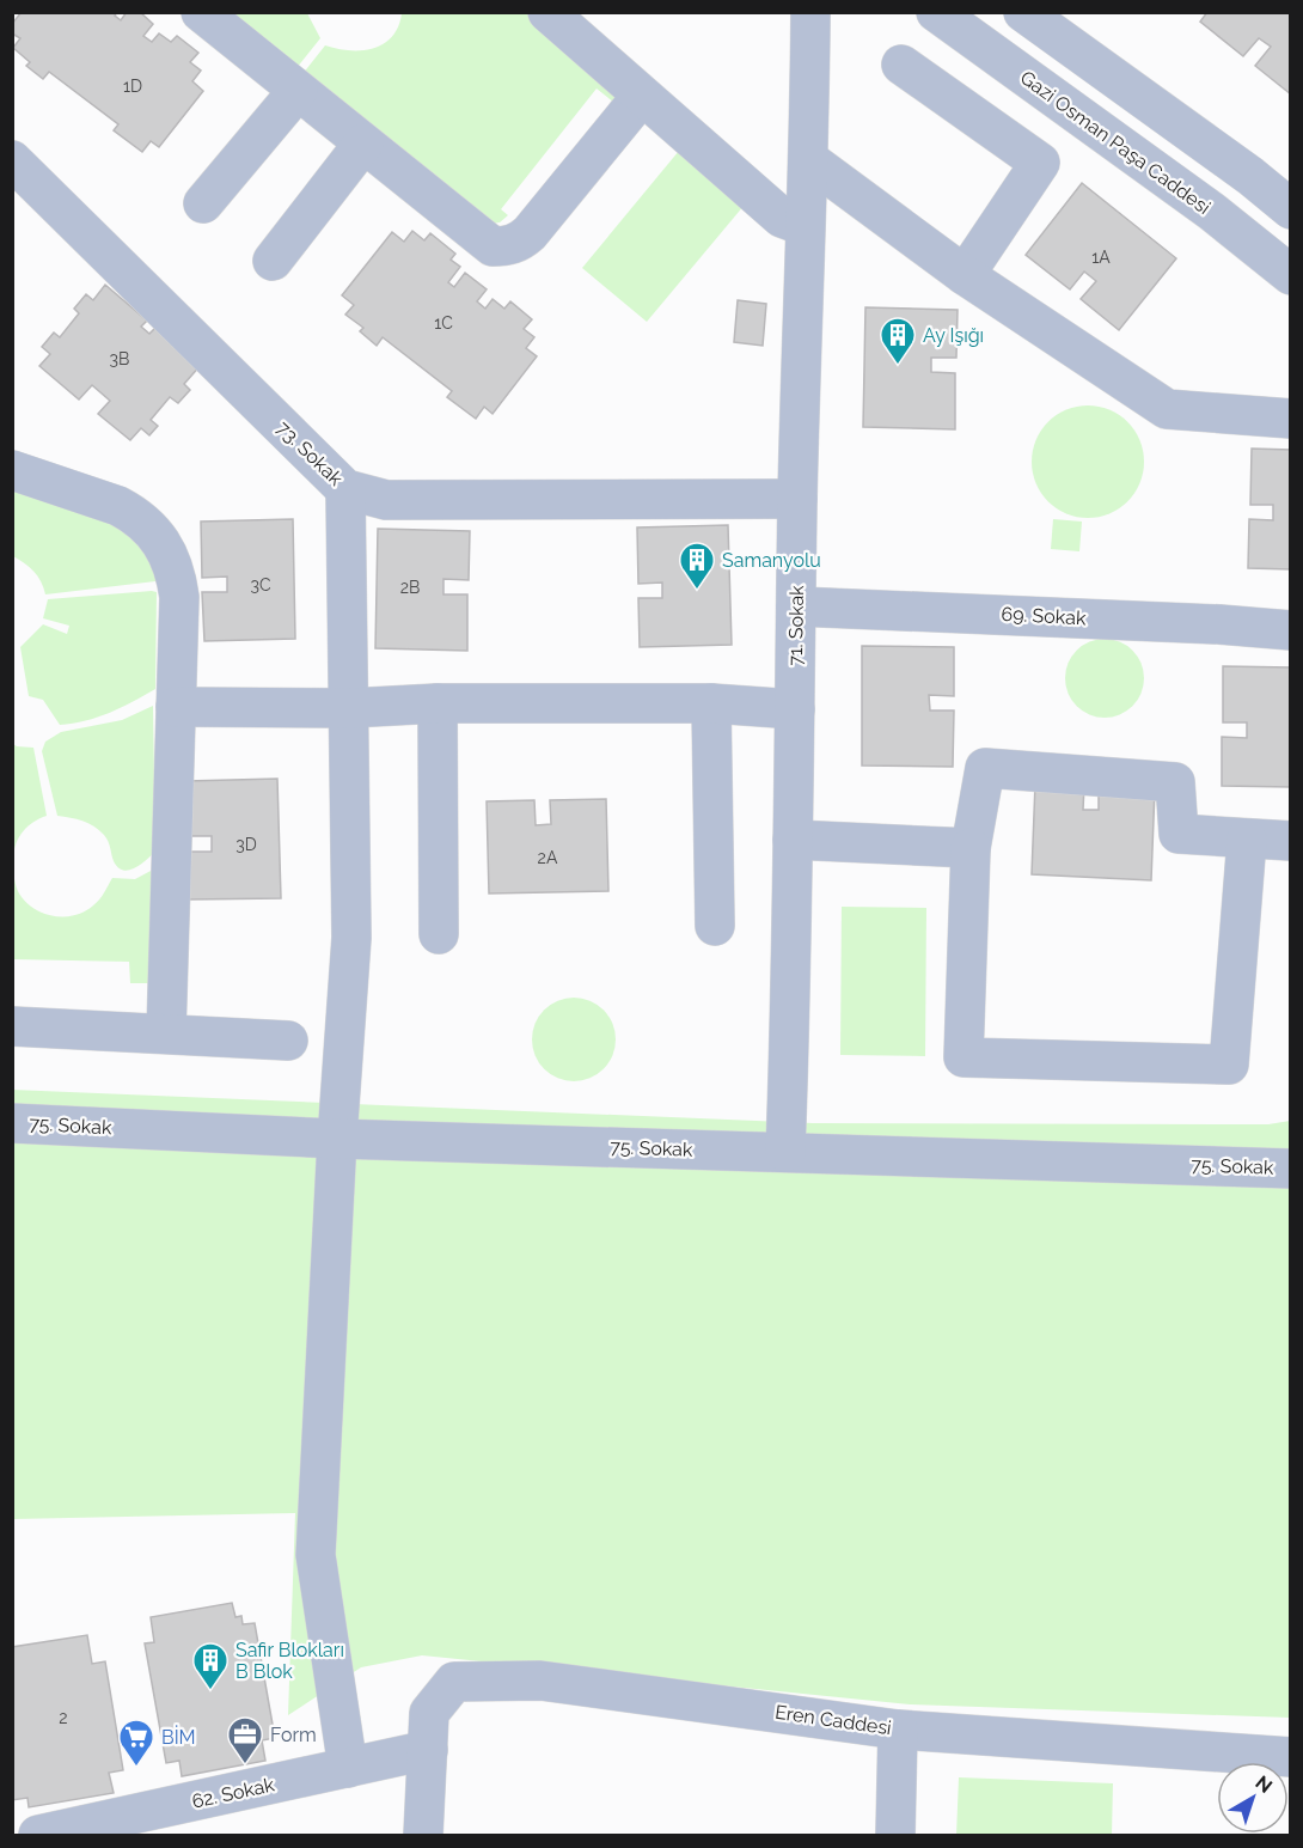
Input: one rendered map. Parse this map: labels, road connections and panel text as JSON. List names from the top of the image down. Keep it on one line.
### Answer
{"streets":{"street":["Gazi Osman Paşa Caddesi","73. Sokak","69. Sokak","71. Sokak","75. Sokak","Eren Caddesi","62. Sokak"]},"crossings":[["73. Sokak","71. Sokak"],["69. Sokak","71. Sokak"],["71. Sokak","75. Sokak"],["Eren Caddesi","62. Sokak"]],"places":{"building":["Ay Işığı","Samanyolu","Safir Blokları B Blok"],"office":["Form"],"supermarket":["BİM"]},"house_numbers":["1D","1A","1C","3B","3C","2B","3D","2A","2"],"north":"top right"}
